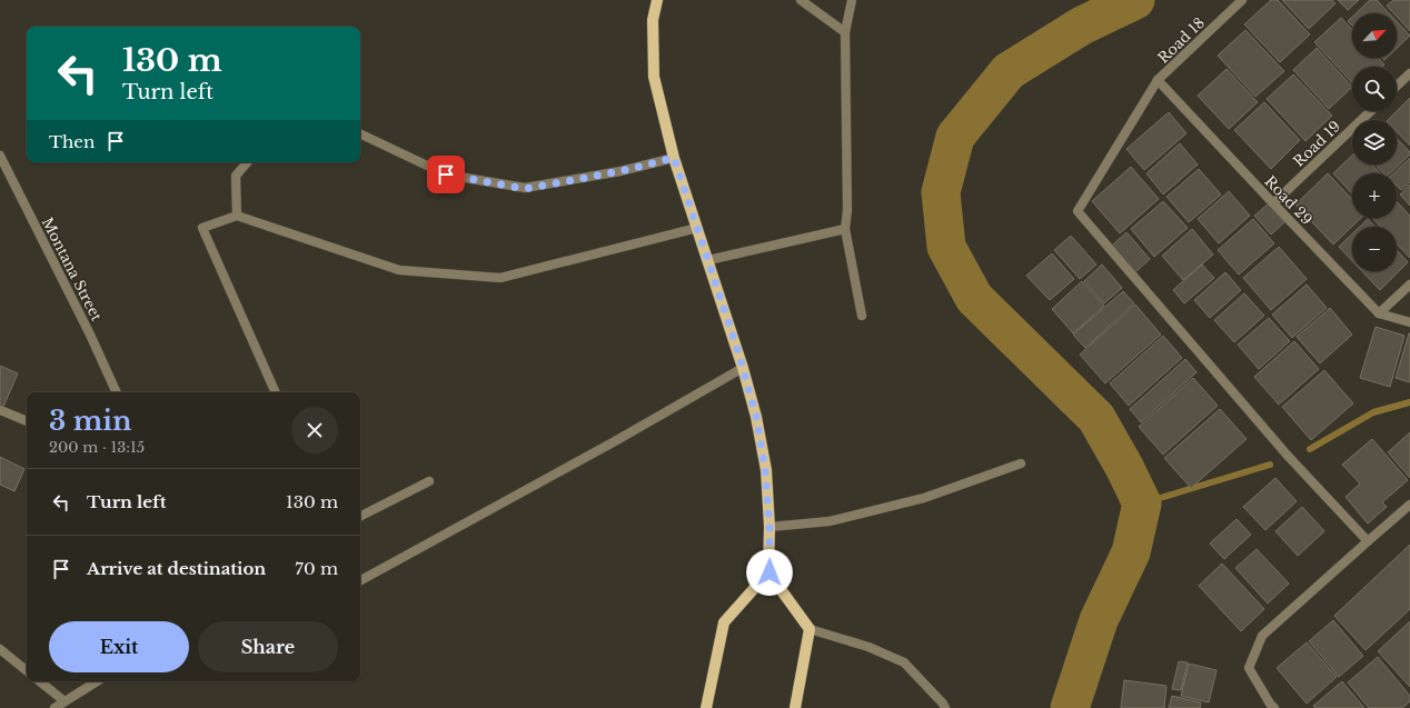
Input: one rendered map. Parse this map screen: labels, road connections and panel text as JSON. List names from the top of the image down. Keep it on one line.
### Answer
{"streets":{"street":["Road 18","Road 19","Road 29","Montana Street"]},"crossings":[["Road 18","Road 29"],["Road 19","Road 29"]],"north":"top right","page":{"map_buttons":["+","−"],"turn":["130 m","Turn left"],"then":"Then","heading":["3 min","200 m · 13:15"],"list":[{"name":"Turn left","value":"130 m"},{"name":"Arrive at destination","value":"70 m"}],"buttons":["Exit","Share"]}}
